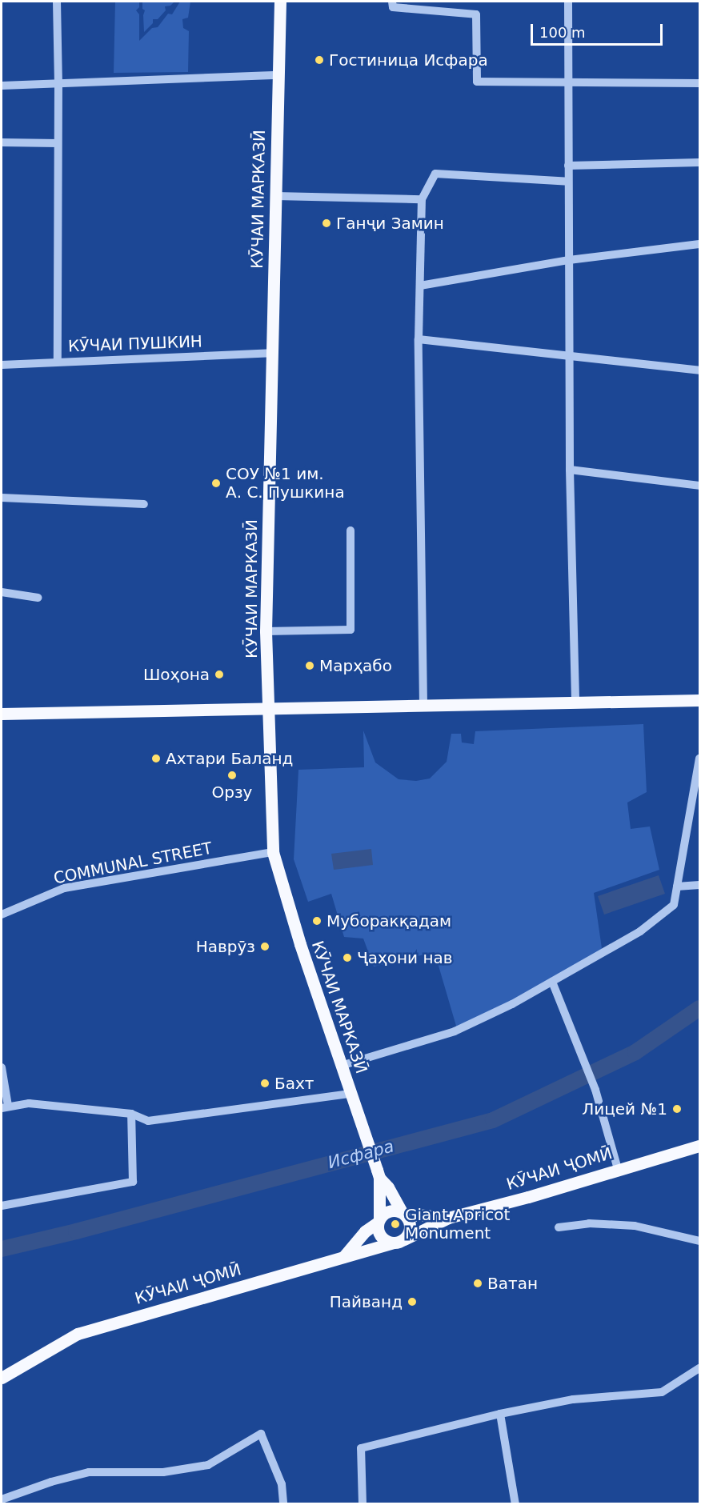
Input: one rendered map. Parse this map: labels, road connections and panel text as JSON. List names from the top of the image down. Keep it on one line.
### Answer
{"streets":{"main road":["КӮЧАИ МАРКАЗӢ","КӮЧАИ ҶОМӢ"],"street":["КӮЧАИ ПУШКИН","COMMUNAL STREET"]},"crossings":[["КӮЧАИ МАРКАЗӢ","КӮЧАИ ПУШКИН"],["КӮЧАИ МАРКАЗӢ","COMMUNAL STREET"]],"water":["Исфара"],"places":["Гостиница Исфара","Ганҷи Замин","СОУ №1 им. А. С. Пушкина","Марҳабо","Шоҳона","Ахтари Баланд","Орзу","Муборакқадам","Наврӯз","Ҷаҳони нав","Бахт","Лицей №1","Giant Apricot Monument","Ватан","Пайванд"],"scale_bar":"100 m"}
